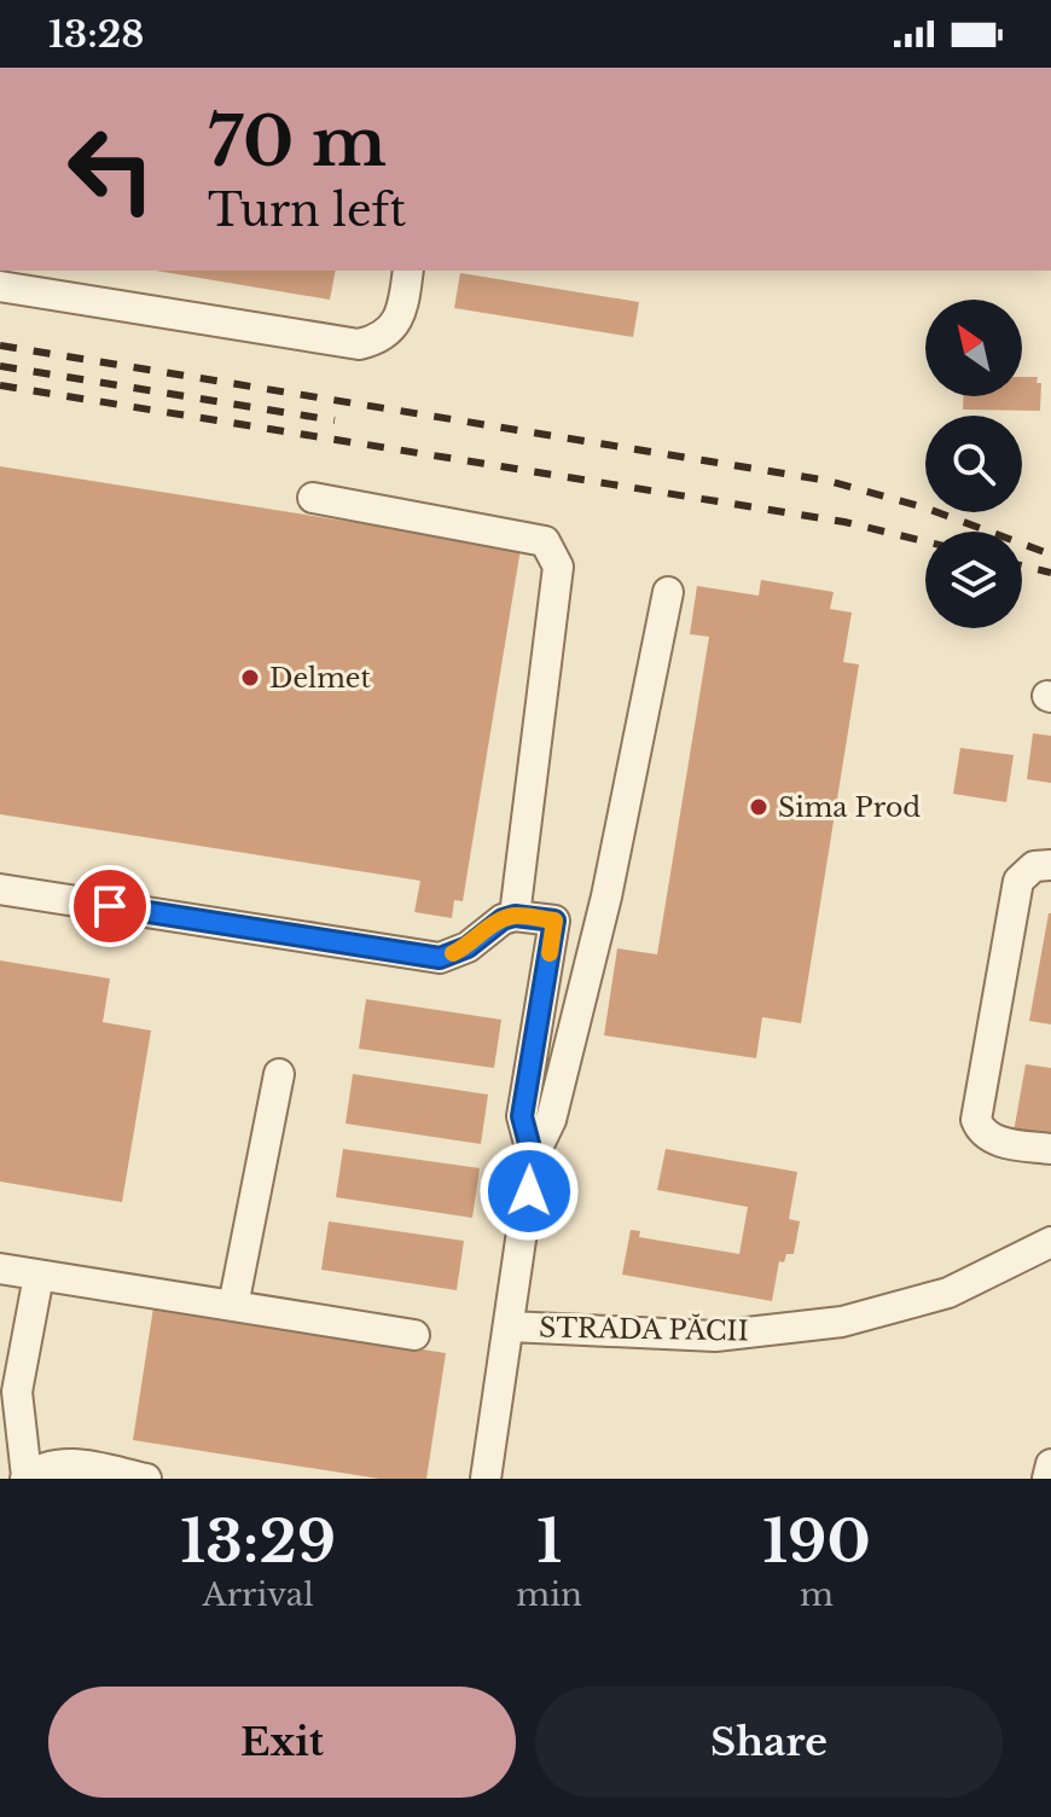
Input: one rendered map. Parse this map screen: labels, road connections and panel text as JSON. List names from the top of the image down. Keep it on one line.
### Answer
{"streets":{"street":["STRADA PĂCII"]},"places":["Delmet","Sima Prod"],"north":"top left","page":{"status":"13:28","turn":["70 m","Turn left"],"eta":["13:29","Arrival","1","min","190","m"],"buttons":["Exit","Share"]}}
